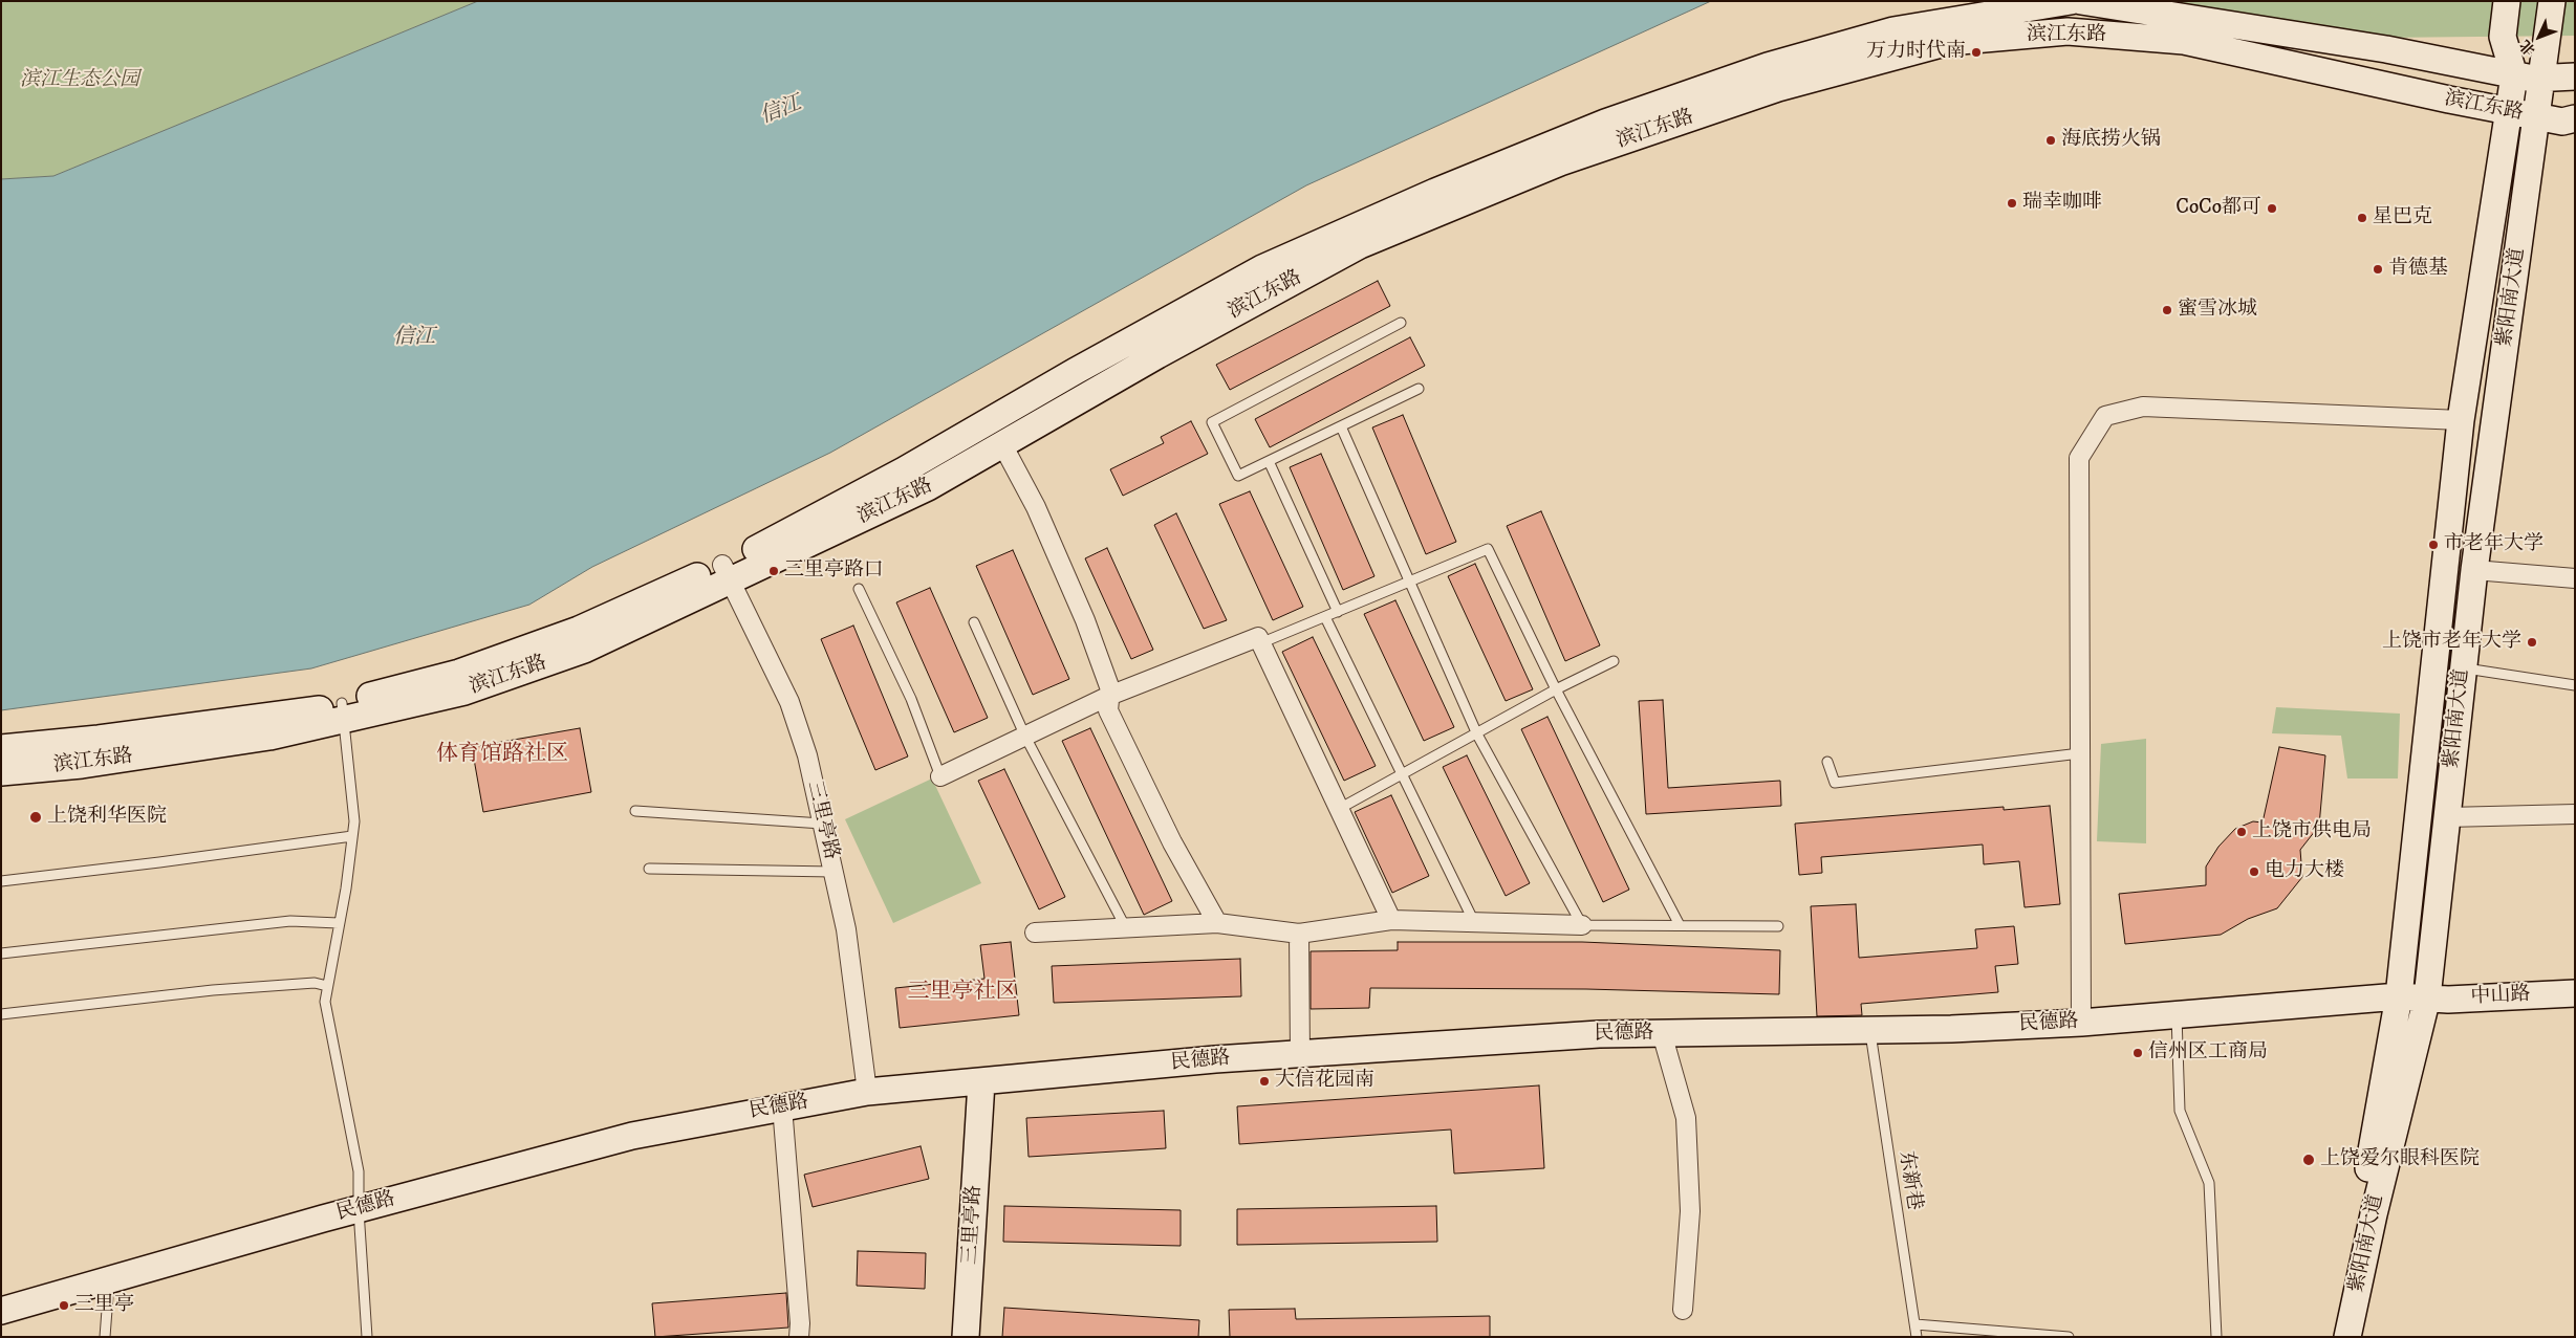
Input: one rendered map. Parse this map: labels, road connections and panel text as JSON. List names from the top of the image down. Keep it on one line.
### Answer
{"streets":{"main road":["滨江东路","紫阳南大道","三里亭路","中山路","民德路"],"lane":["东新巷"]},"crossings":[["滨江东路","紫阳南大道"],["滨江东路","三里亭路"],["紫阳南大道","中山路"],["紫阳南大道","民德路"],["三里亭路","民德路"],["中山路","民德路"],["民德路","东新巷"]],"districts":["体育馆路社区","三里亭社区"],"water":["信江"],"parks":["滨江生态公园"],"places":["万力时代南","海底捞火锅","瑞幸咖啡","CoCo都可","星巴克","肯德基","蜜雪冰城","市老年大学","三里亭路口","上饶市老年大学","上饶利华医院","上饶市供电局","电力大楼","信州区工商局","大信花园南","上饶爱尔眼科医院","三里亭"],"north":"bottom left"}
